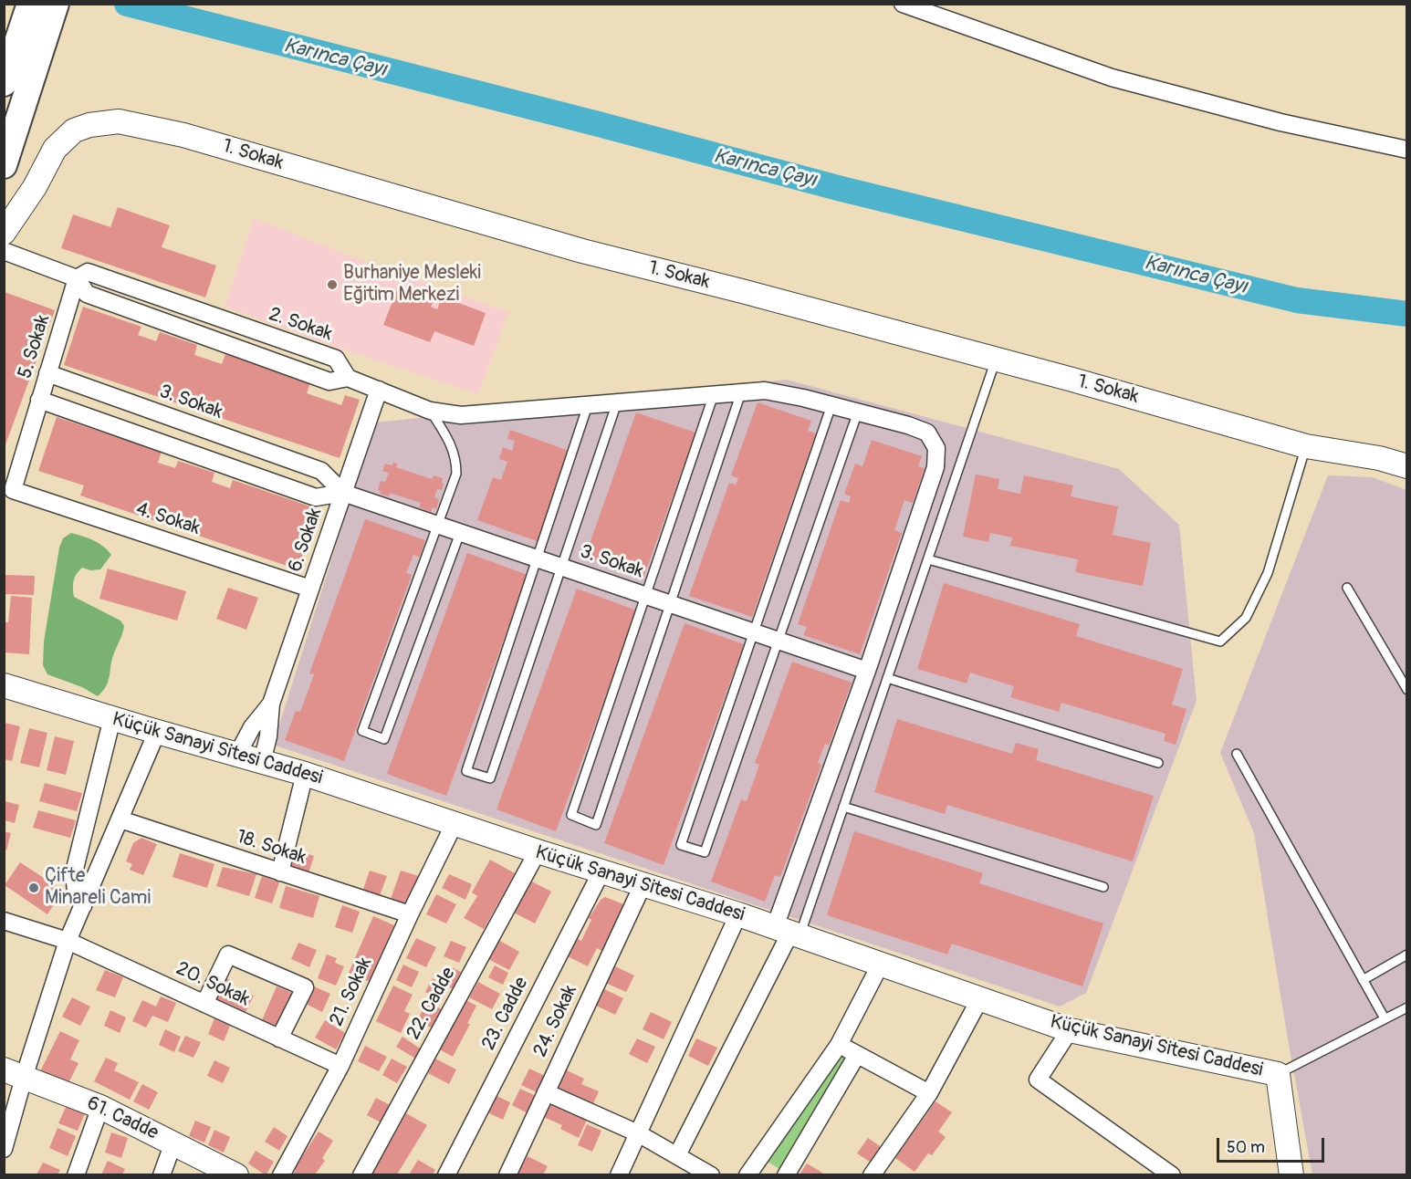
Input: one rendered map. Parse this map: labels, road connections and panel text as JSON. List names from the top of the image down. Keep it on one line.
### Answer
{"streets":{"street":["1. Sokak","2. Sokak","5. Sokak","3. Sokak","4. Sokak","6. Sokak","Küçük Sanayi Sitesi Caddesi","18. Sokak","20. Sokak","21. Sokak","22. Cadde","23. Cadde","24. Sokak","61. Cadde"]},"crossings":[["2. Sokak","5. Sokak"],["5. Sokak","3. Sokak"],["5. Sokak","4. Sokak"],["3. Sokak","6. Sokak"],["4. Sokak","6. Sokak"],["Küçük Sanayi Sitesi Caddesi","21. Sokak"],["Küçük Sanayi Sitesi Caddesi","22. Cadde"],["Küçük Sanayi Sitesi Caddesi","23. Cadde"],["Küçük Sanayi Sitesi Caddesi","24. Sokak"],["18. Sokak","21. Sokak"],["20. Sokak","21. Sokak"]],"water":["Karınca Çayı"],"places":["Burhaniye Mesleki Eğitim Merkezi","Çifte Minareli Cami"],"scale_bar":"50 m"}
